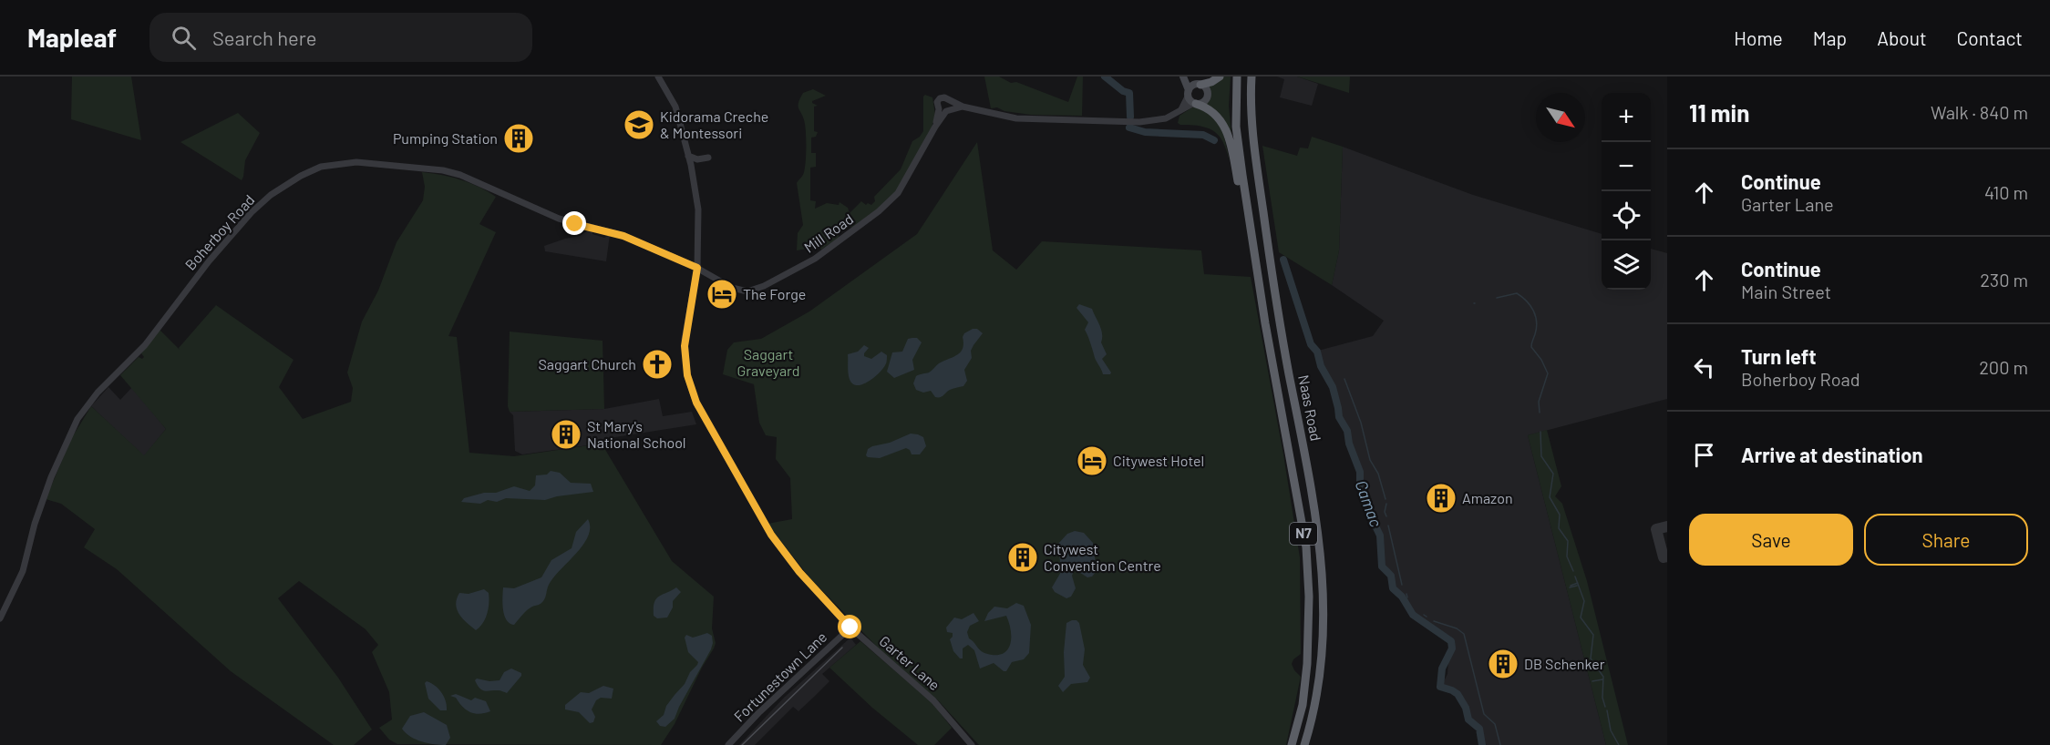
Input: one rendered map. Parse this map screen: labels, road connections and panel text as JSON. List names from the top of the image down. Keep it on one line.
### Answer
{"streets":{"highway":["Naas Road","N7"],"street":["Boherboy Road","Mill Road","Garter Lane","Fortunestown Lane"]},"crossings":[["Boherboy Road","Mill Road"],["Boherboy Road","Garter Lane"],["Mill Road","Garter Lane"],["Naas Road","N7"],["Garter Lane","Fortunestown Lane"]],"water":["Camac"],"parks":["Saggart Graveyard"],"places":{"school or university":["Kidorama Creche & Montessori"],"building":["Pumping Station","St Mary's National School","Amazon","Citywest Convention Centre","DB Schenker"],"hotel":["The Forge","Citywest Hotel"],"church":["Saggart Church"]},"north":"bottom right","page":{"header":"Mapleaf","search":"Search here","nav":["Home","Map","About","Contact"],"heading":["11 min","Walk · 840 m"],"map_buttons":["+","−"],"list":[["Continue","Garter Lane","410 m"],["Continue","Main Street","230 m"],["Turn left","Boherboy Road","200 m"],"Arrive at destination"],"buttons":["Save","Share"]}}
